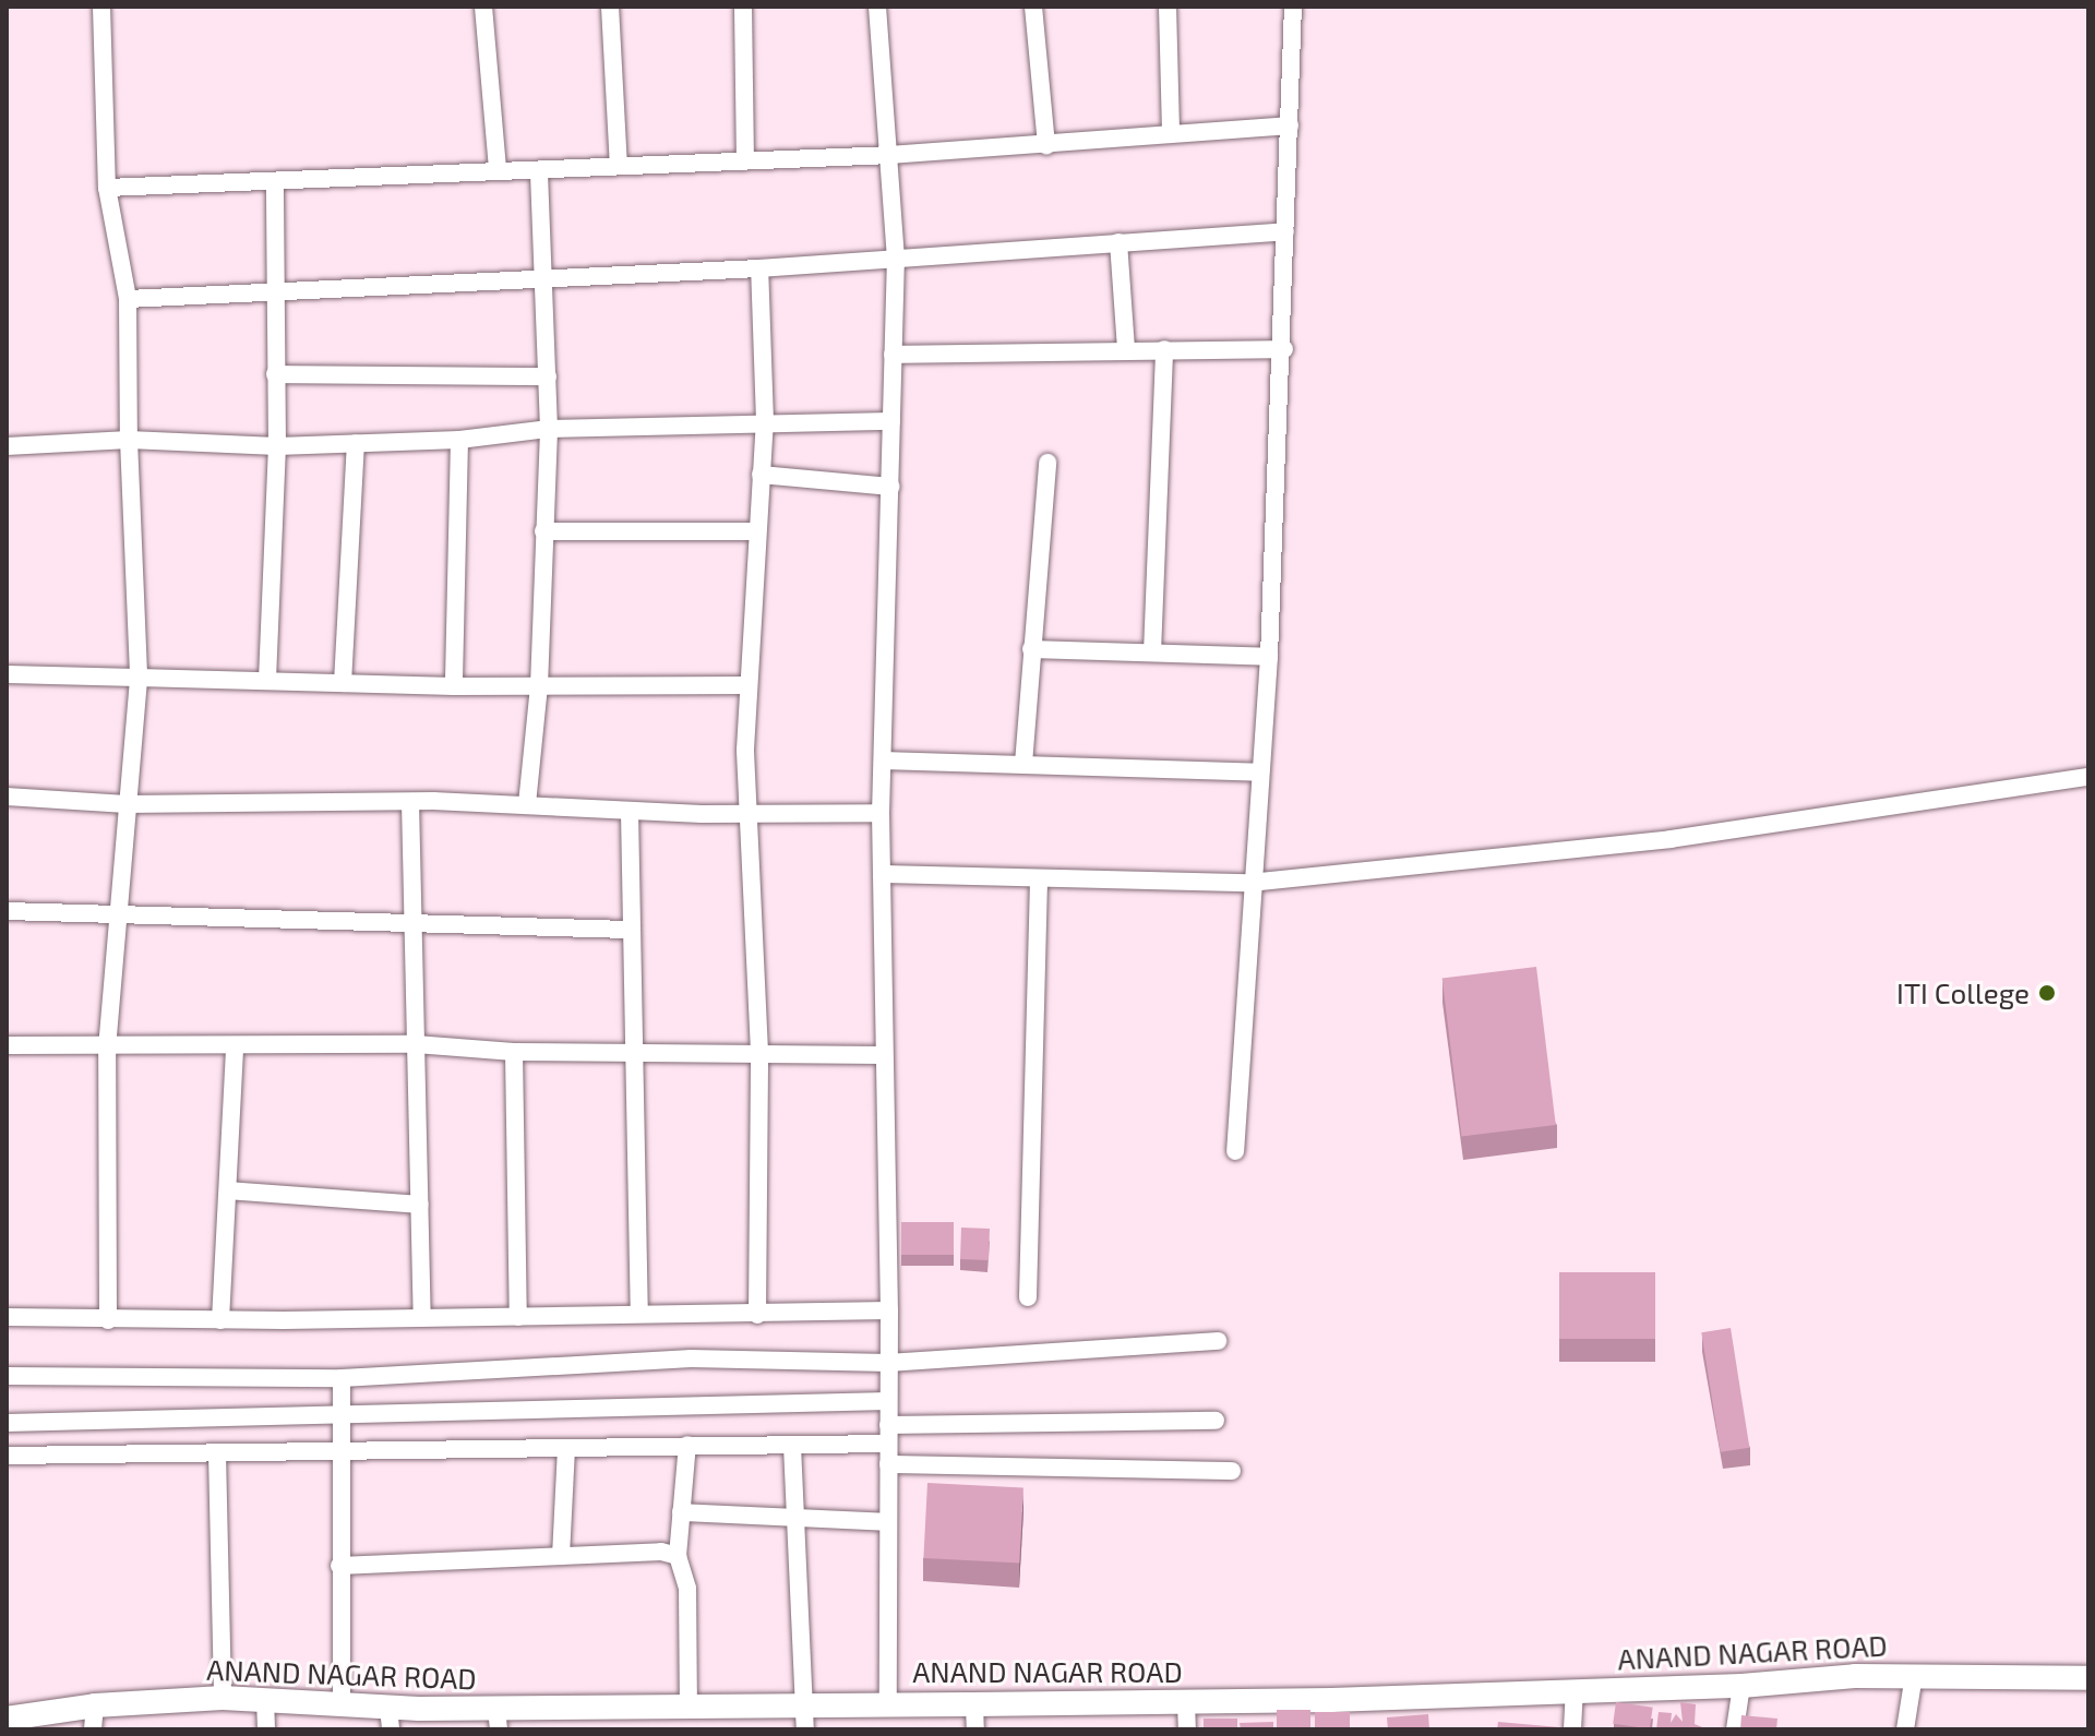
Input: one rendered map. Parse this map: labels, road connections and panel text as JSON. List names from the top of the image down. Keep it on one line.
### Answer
{"streets":{"street":["ANAND NAGAR ROAD"]},"places":["ITI College"]}
